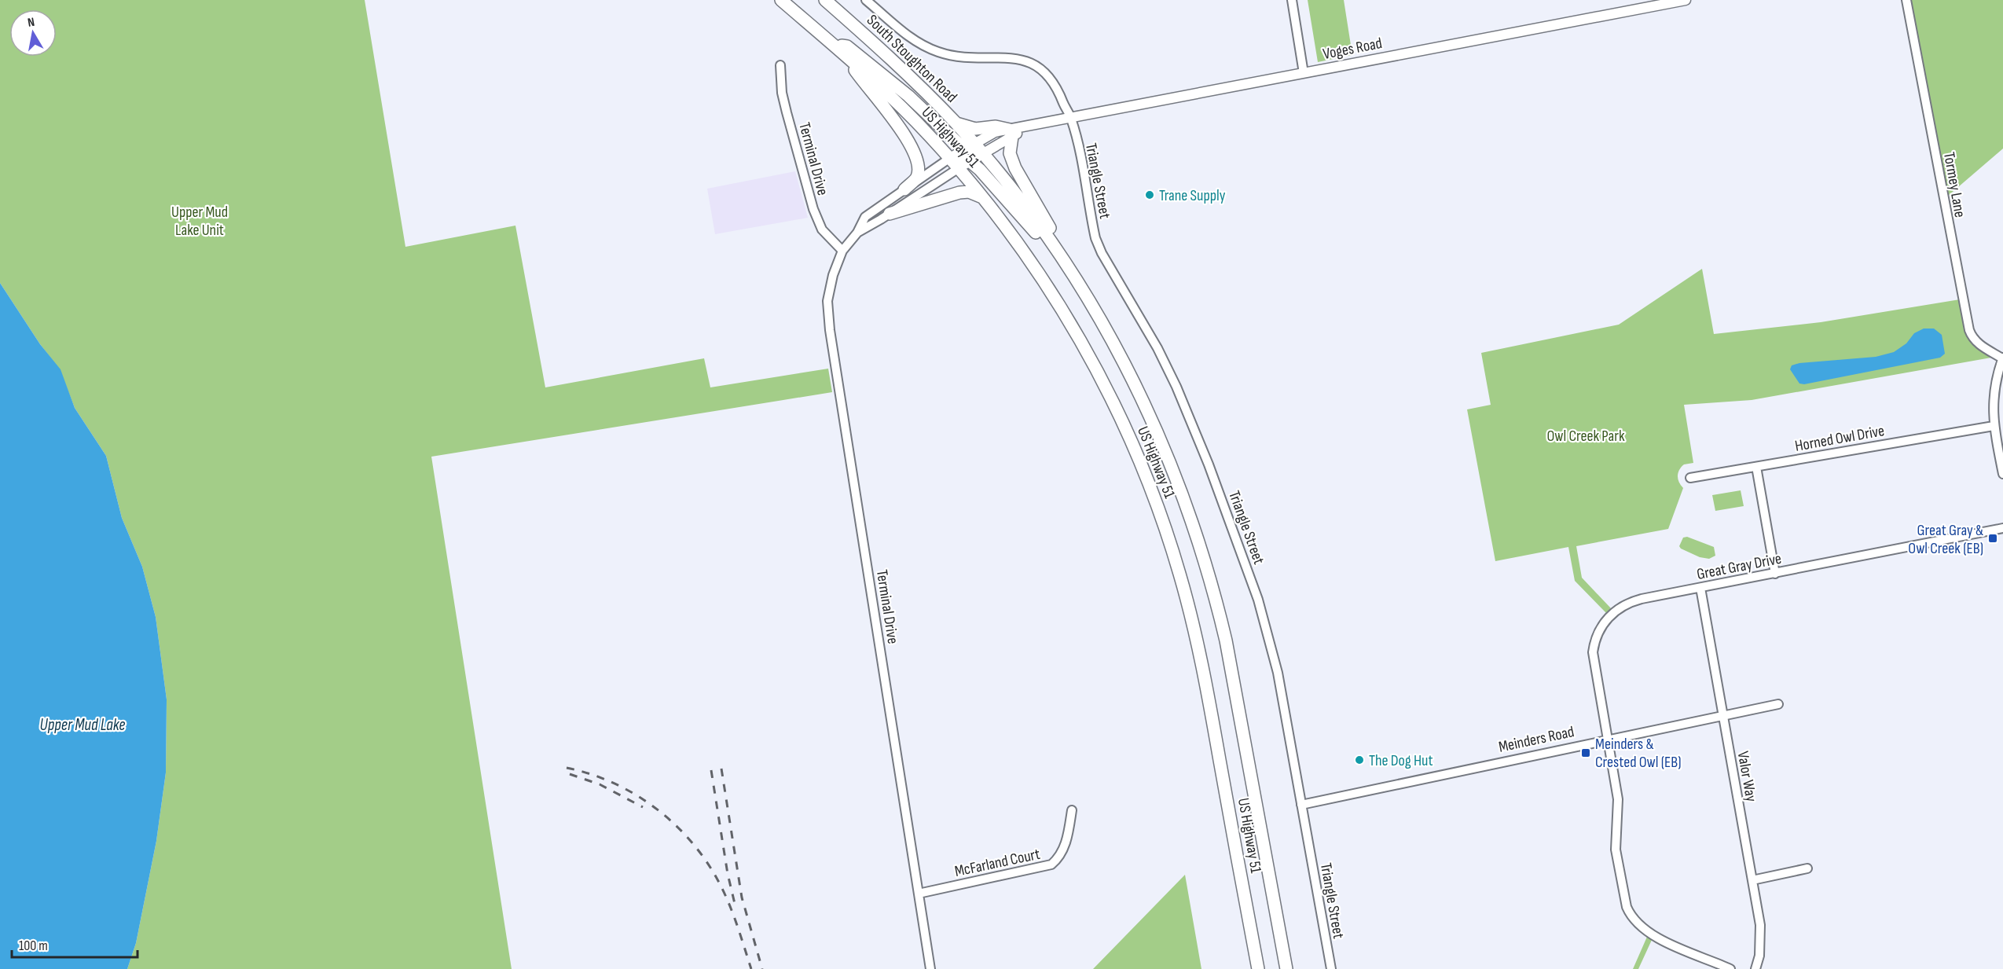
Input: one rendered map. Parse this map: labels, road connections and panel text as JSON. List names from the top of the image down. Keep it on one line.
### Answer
{"streets":{"main road":["South Stoughton Road","US Highway 51"],"street":["Voges Road","Terminal Drive","Triangle Street","Tormey Lane","Horned Owl Drive","Great Gray Drive","Meinders Road","Valor Way","McFarland Court"]},"crossings":[["Voges Road","South Stoughton Road"],["Voges Road","US Highway 51"],["Voges Road","Terminal Drive"],["Voges Road","Triangle Street"],["South Stoughton Road","US Highway 51"],["US Highway 51","Terminal Drive"],["Terminal Drive","McFarland Court"],["Triangle Street","Meinders Road"],["Great Gray Drive","Meinders Road"],["Great Gray Drive","Valor Way"],["Meinders Road","Valor Way"]],"water":["Upper Mud Lake"],"parks":["Upper Mud Lake Unit","Owl Creek Park"],"places":{"other":["Trane Supply","The Dog Hut"],"transit":["Great Gray & Owl Creek (EB)","Meinders & Crested Owl (EB)"]},"scale_bar":"100 m","north":"top"}
